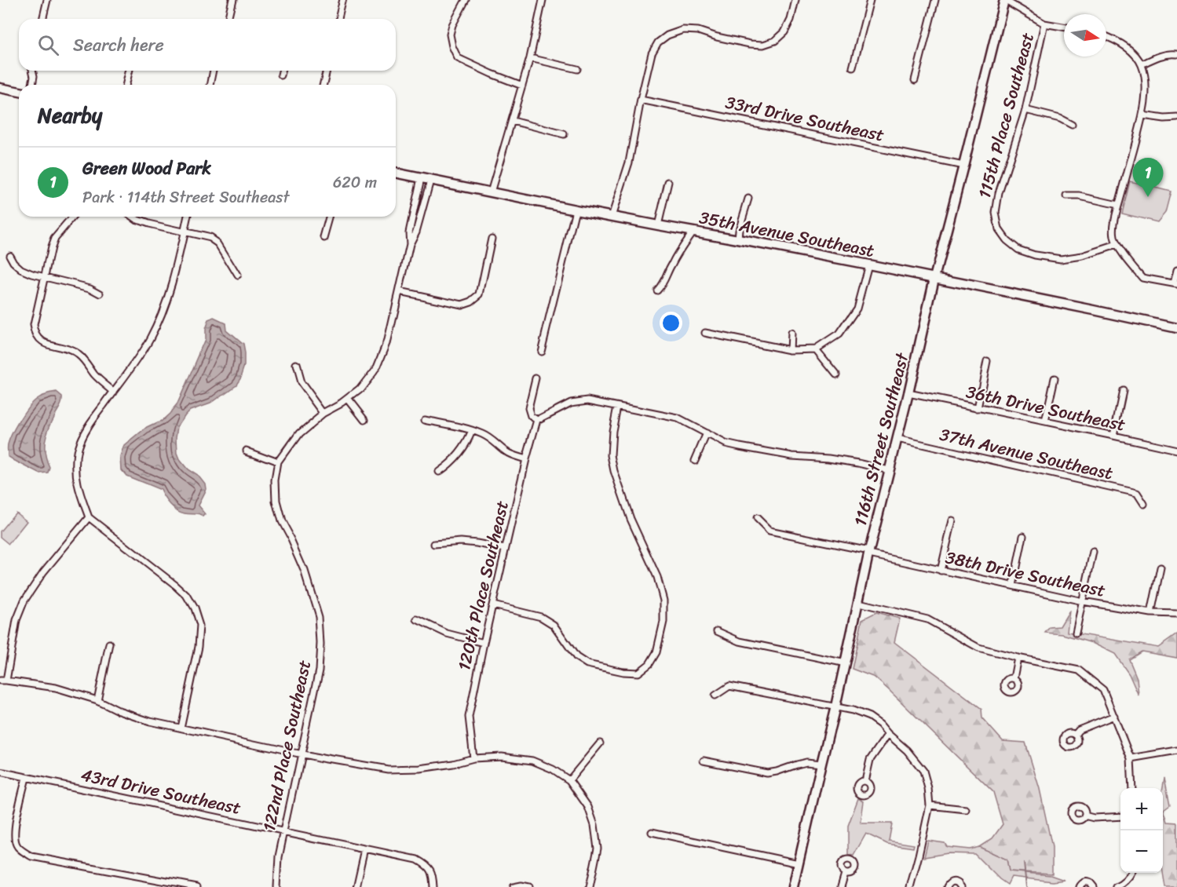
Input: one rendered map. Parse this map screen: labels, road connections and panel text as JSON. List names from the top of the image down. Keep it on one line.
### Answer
{"streets":{"street":["115th Place Southeast","33rd Drive Southeast","35th Avenue Southeast","36th Drive Southeast","116th Street Southeast","37th Avenue Southeast","38th Drive Southeast","120th Place Southeast","122nd Place Southeast","43rd Drive Southeast"]},"crossings":[["33rd Drive Southeast","116th Street Southeast"],["35th Avenue Southeast","116th Street Southeast"],["35th Avenue Southeast","122nd Place Southeast"],["36th Drive Southeast","116th Street Southeast"],["116th Street Southeast","37th Avenue Southeast"],["116th Street Southeast","38th Drive Southeast"],["122nd Place Southeast","43rd Drive Southeast"]],"north":"right","page":{"search":"Search here","heading":"Nearby","list":[{"mark":"1","name":"Green Wood Park","note":"Park · 114th Street Southeast","value":"620 m"}],"pins":"1","map_buttons":["+","−"]}}
